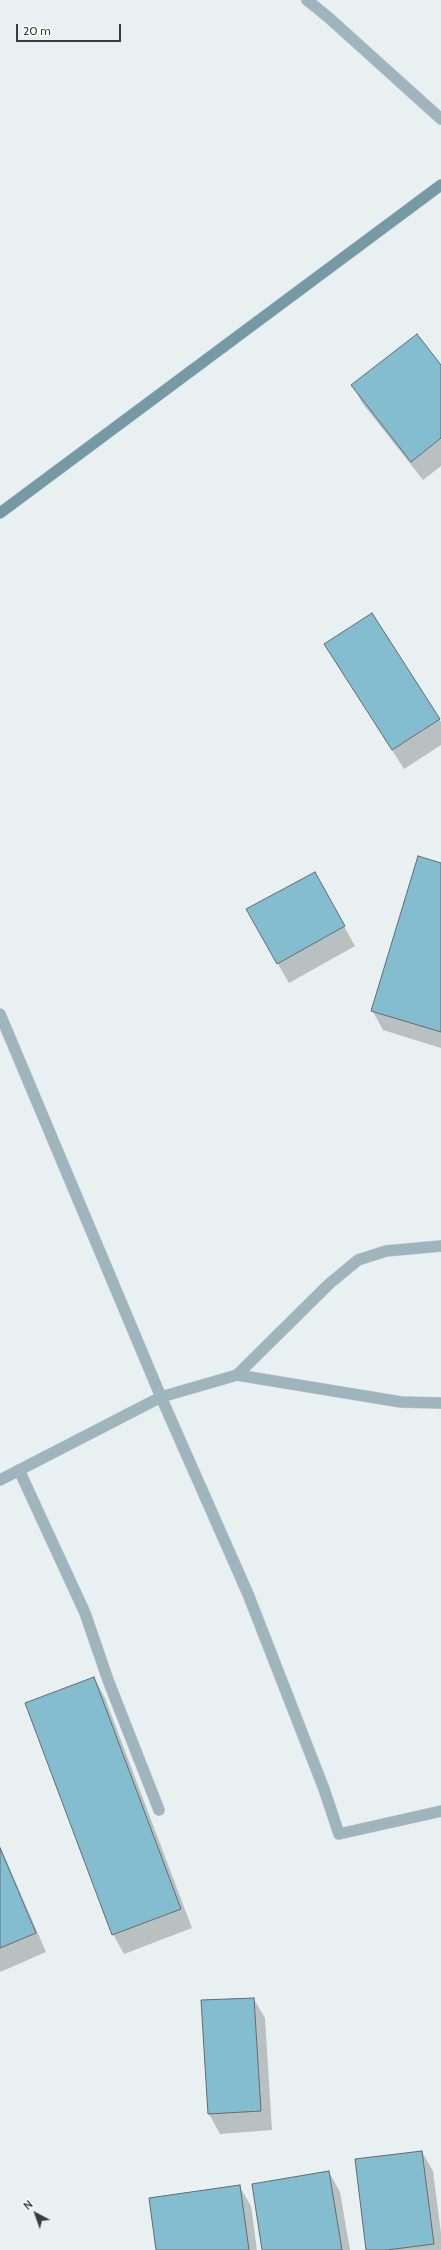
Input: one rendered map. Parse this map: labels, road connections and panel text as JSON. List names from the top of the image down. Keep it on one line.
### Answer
{"scale_bar":"20 m","north":"top left"}
